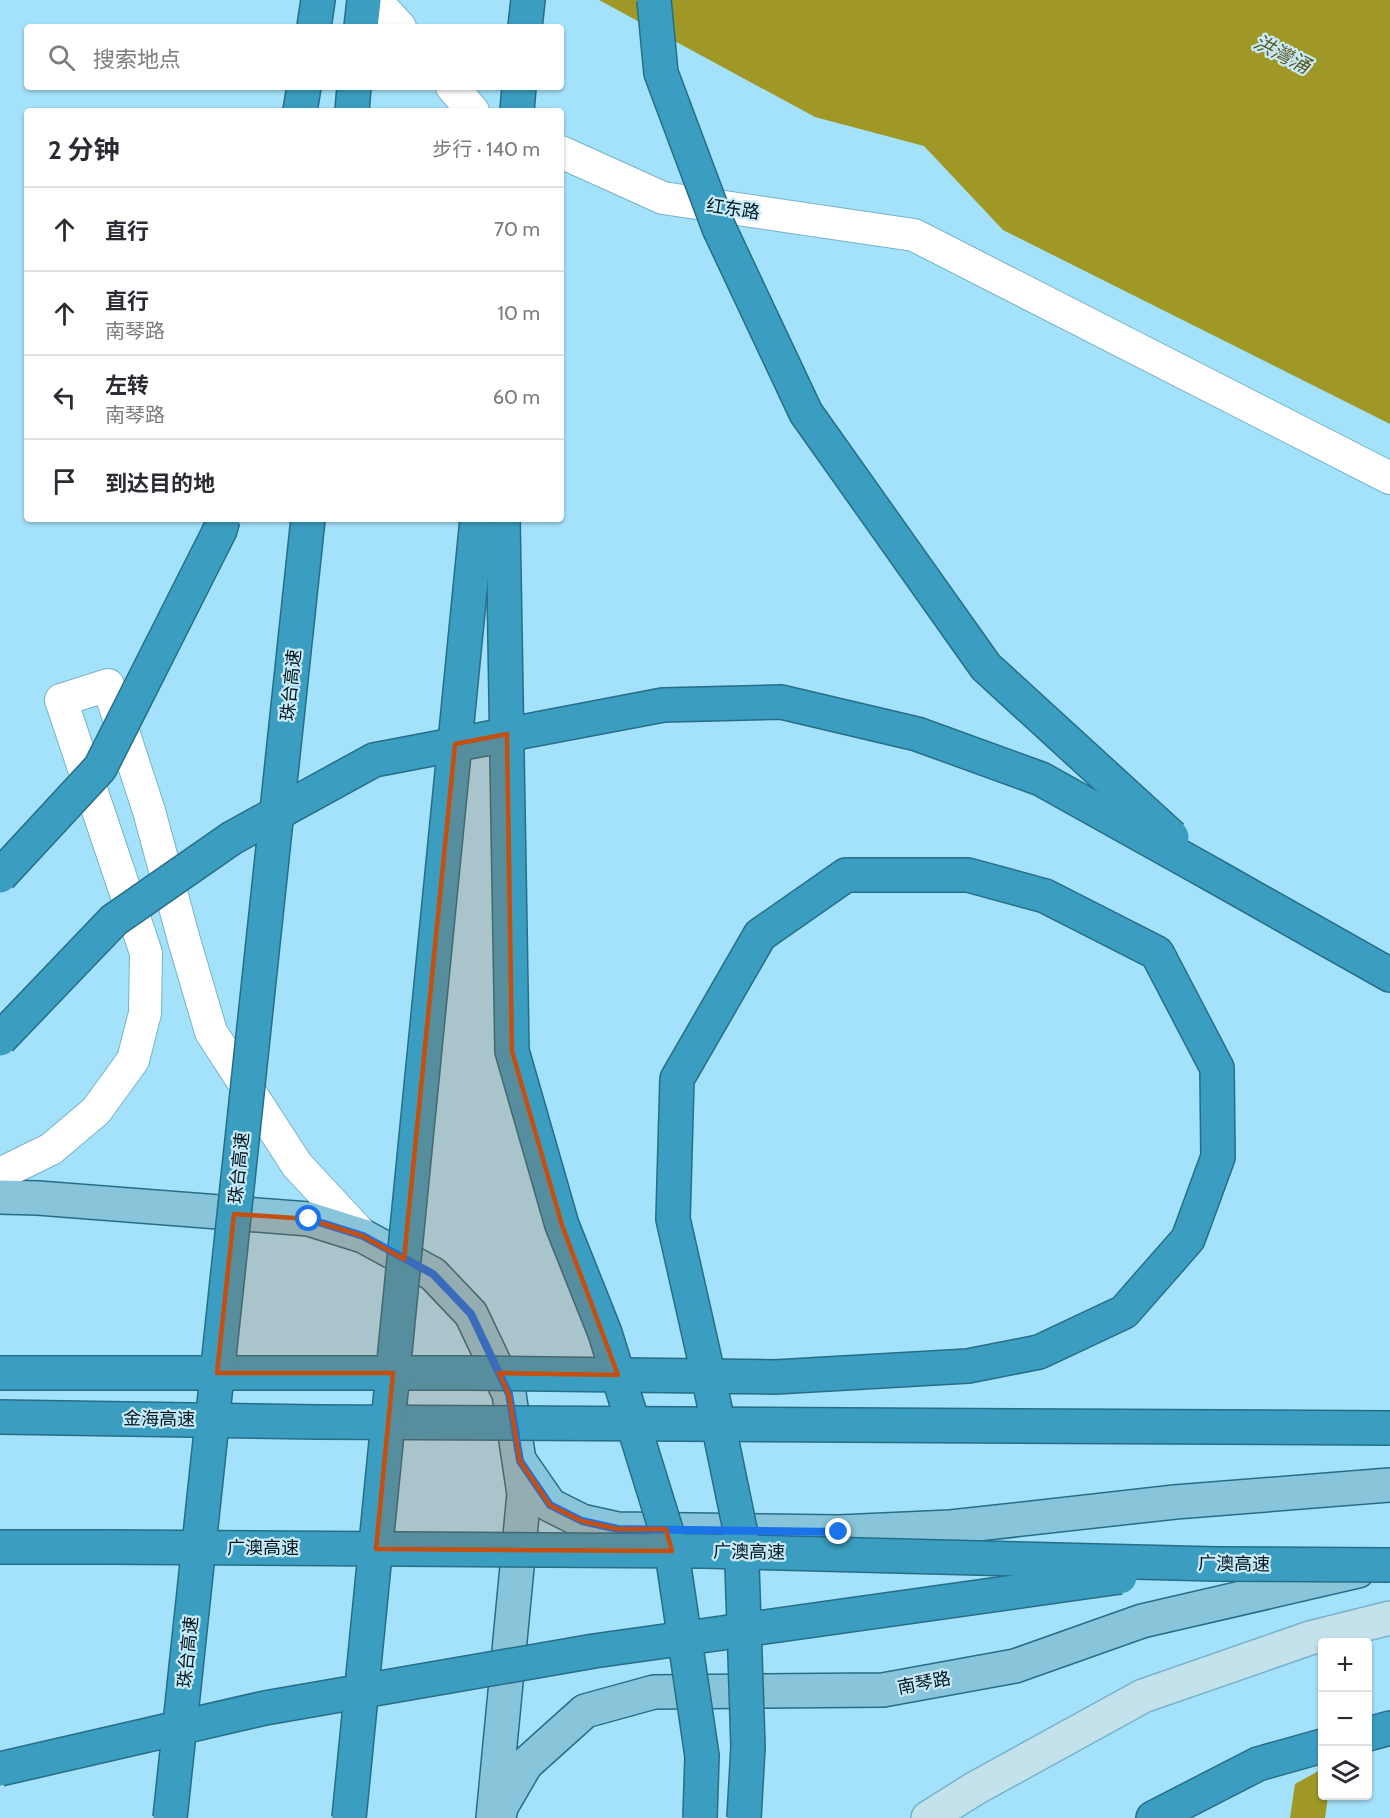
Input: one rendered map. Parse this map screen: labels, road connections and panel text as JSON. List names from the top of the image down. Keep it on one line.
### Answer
{"streets":{"highway":["珠台高速","金海高速","广澳高速"],"main road":["南琴路"],"street":["红东路"]},"crossings":[["广澳高速","南琴路"]],"water":["洪灣涌"],"page":{"search":"搜索地点","heading":["2 分钟","步行 · 140 m"],"list":[["直行","70 m"],["直行","南琴路","10 m"],["左转","南琴路","60 m"],"到达目的地"],"map_buttons":["+","−"]}}
